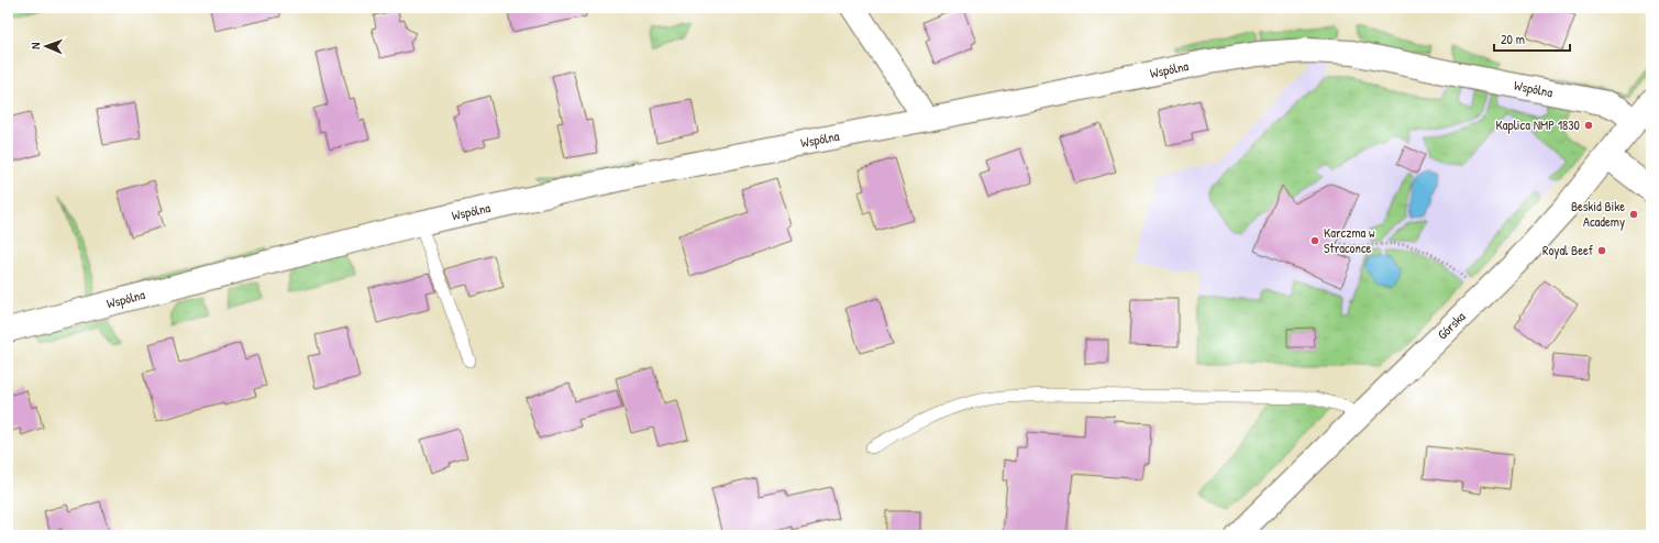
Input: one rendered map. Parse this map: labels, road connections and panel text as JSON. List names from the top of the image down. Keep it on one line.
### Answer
{"streets":{"street":["Wspólna","Górska"]},"crossings":[["Wspólna","Górska"]],"places":["Kaplica NMP 1830","Beskid Bike Academy","Karczma w Straconce","Royal Beef"],"scale_bar":"20 m","north":"left"}
